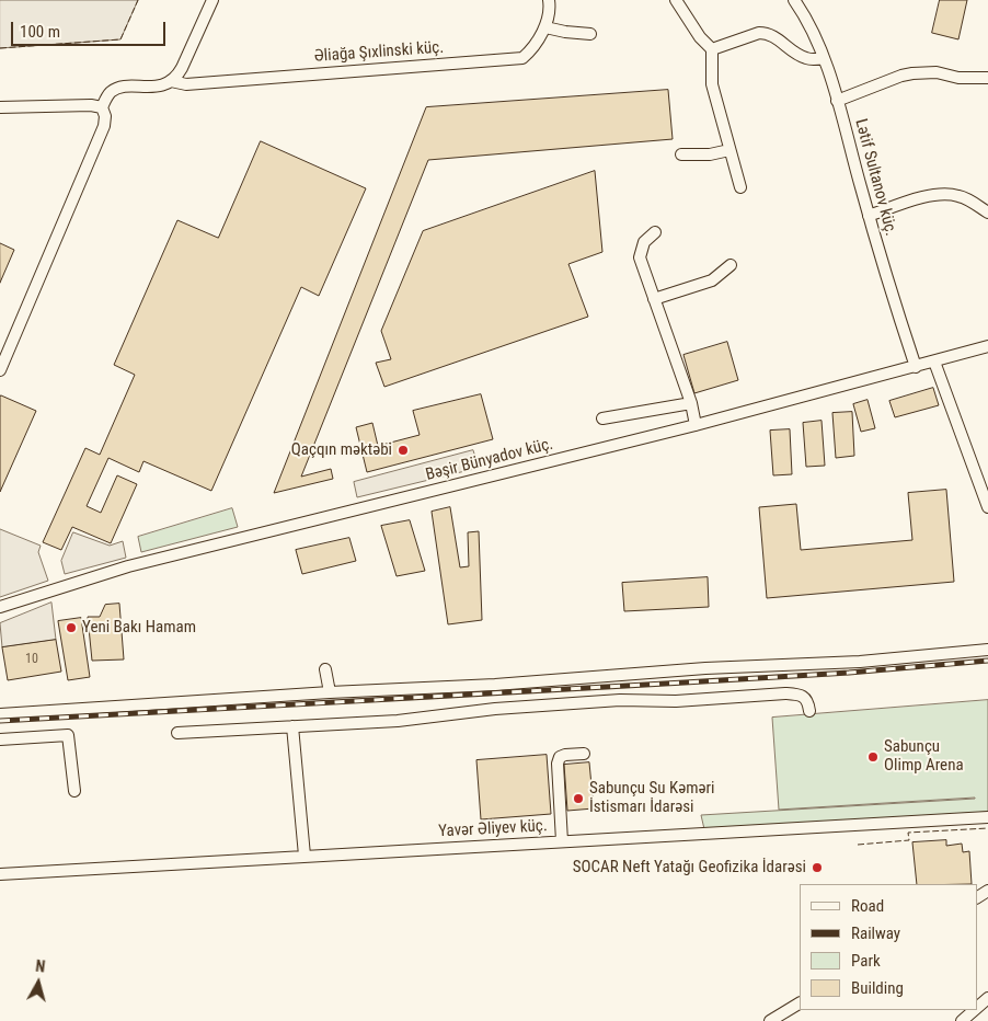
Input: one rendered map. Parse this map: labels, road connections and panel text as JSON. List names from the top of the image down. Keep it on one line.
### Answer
{"streets":{"street":["Əliağa Şıxlinski küç.","Lətif Sultanov küç.","Bəşir Bünyadov küç.","Yavər Əliyev küç."]},"crossings":[["Lətif Sultanov küç.","Bəşir Bünyadov küç."]],"places":["Qaçqın məktəbi","Yeni Bakı Hamam","Sabunçu Olimp Arena","Sabunçu Su Kəməri İstismarı İdarəsi","SOCAR Neft Yatağı Geofizika İdarəsi"],"house_numbers":["10"],"legend":["Road","Railway","Park","Building"],"scale_bar":"100 m","north":"top"}
